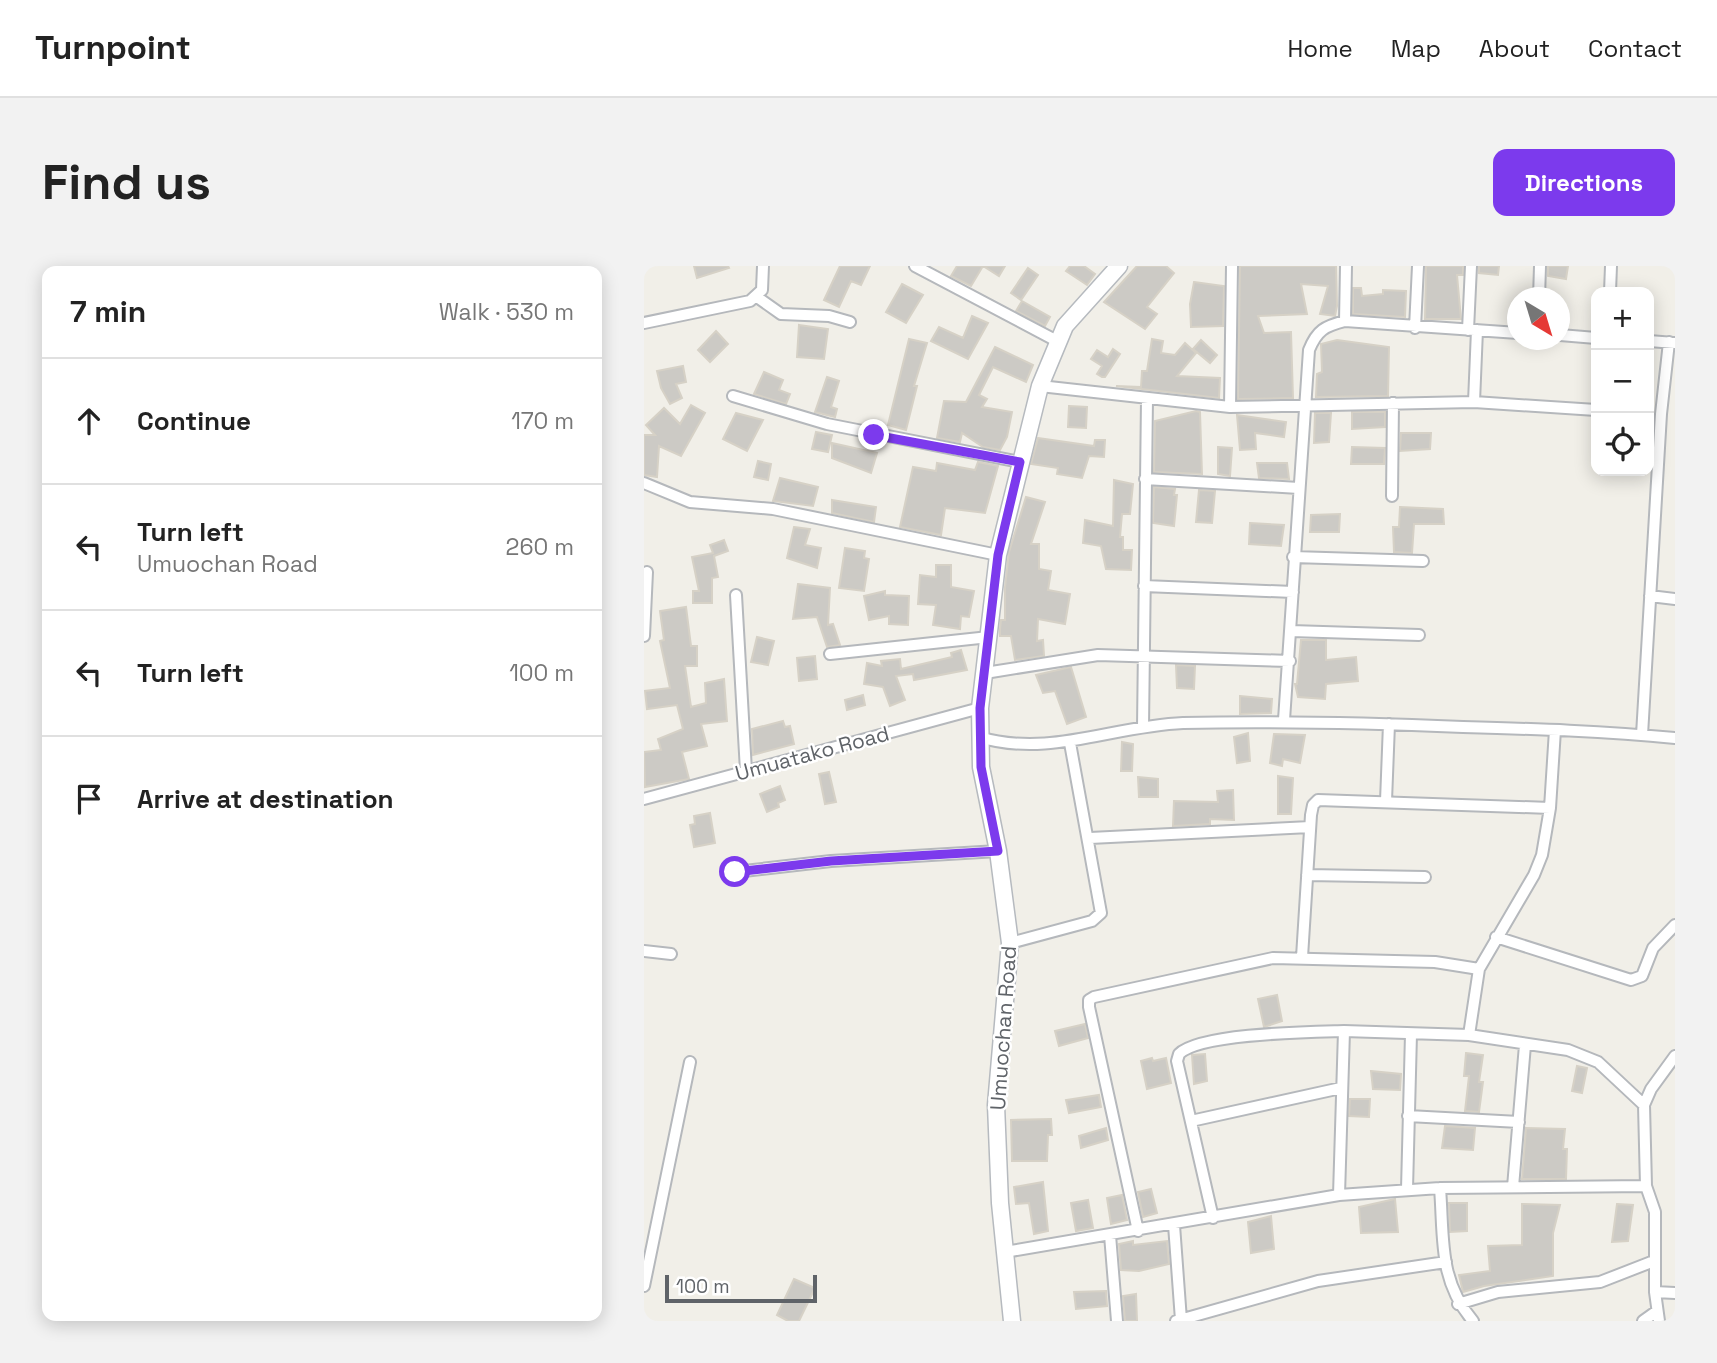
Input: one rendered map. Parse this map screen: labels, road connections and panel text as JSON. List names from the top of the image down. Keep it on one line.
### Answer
{"streets":{"street":["Umuatako Road","Umuochan Road"]},"crossings":[["Umuatako Road","Umuochan Road"]],"scale_bar":"100 m","north":"bottom right","page":{"header":"Turnpoint","nav":["Home","Map","About","Contact"],"buttons":"Directions","title":"Find us","heading":["7 min","Walk · 530 m"],"map_buttons":["+","−"],"list":[["Continue","170 m"],["Turn left","Umuochan Road","260 m"],["Turn left","100 m"],"Arrive at destination"],"scale":"100 m"}}
